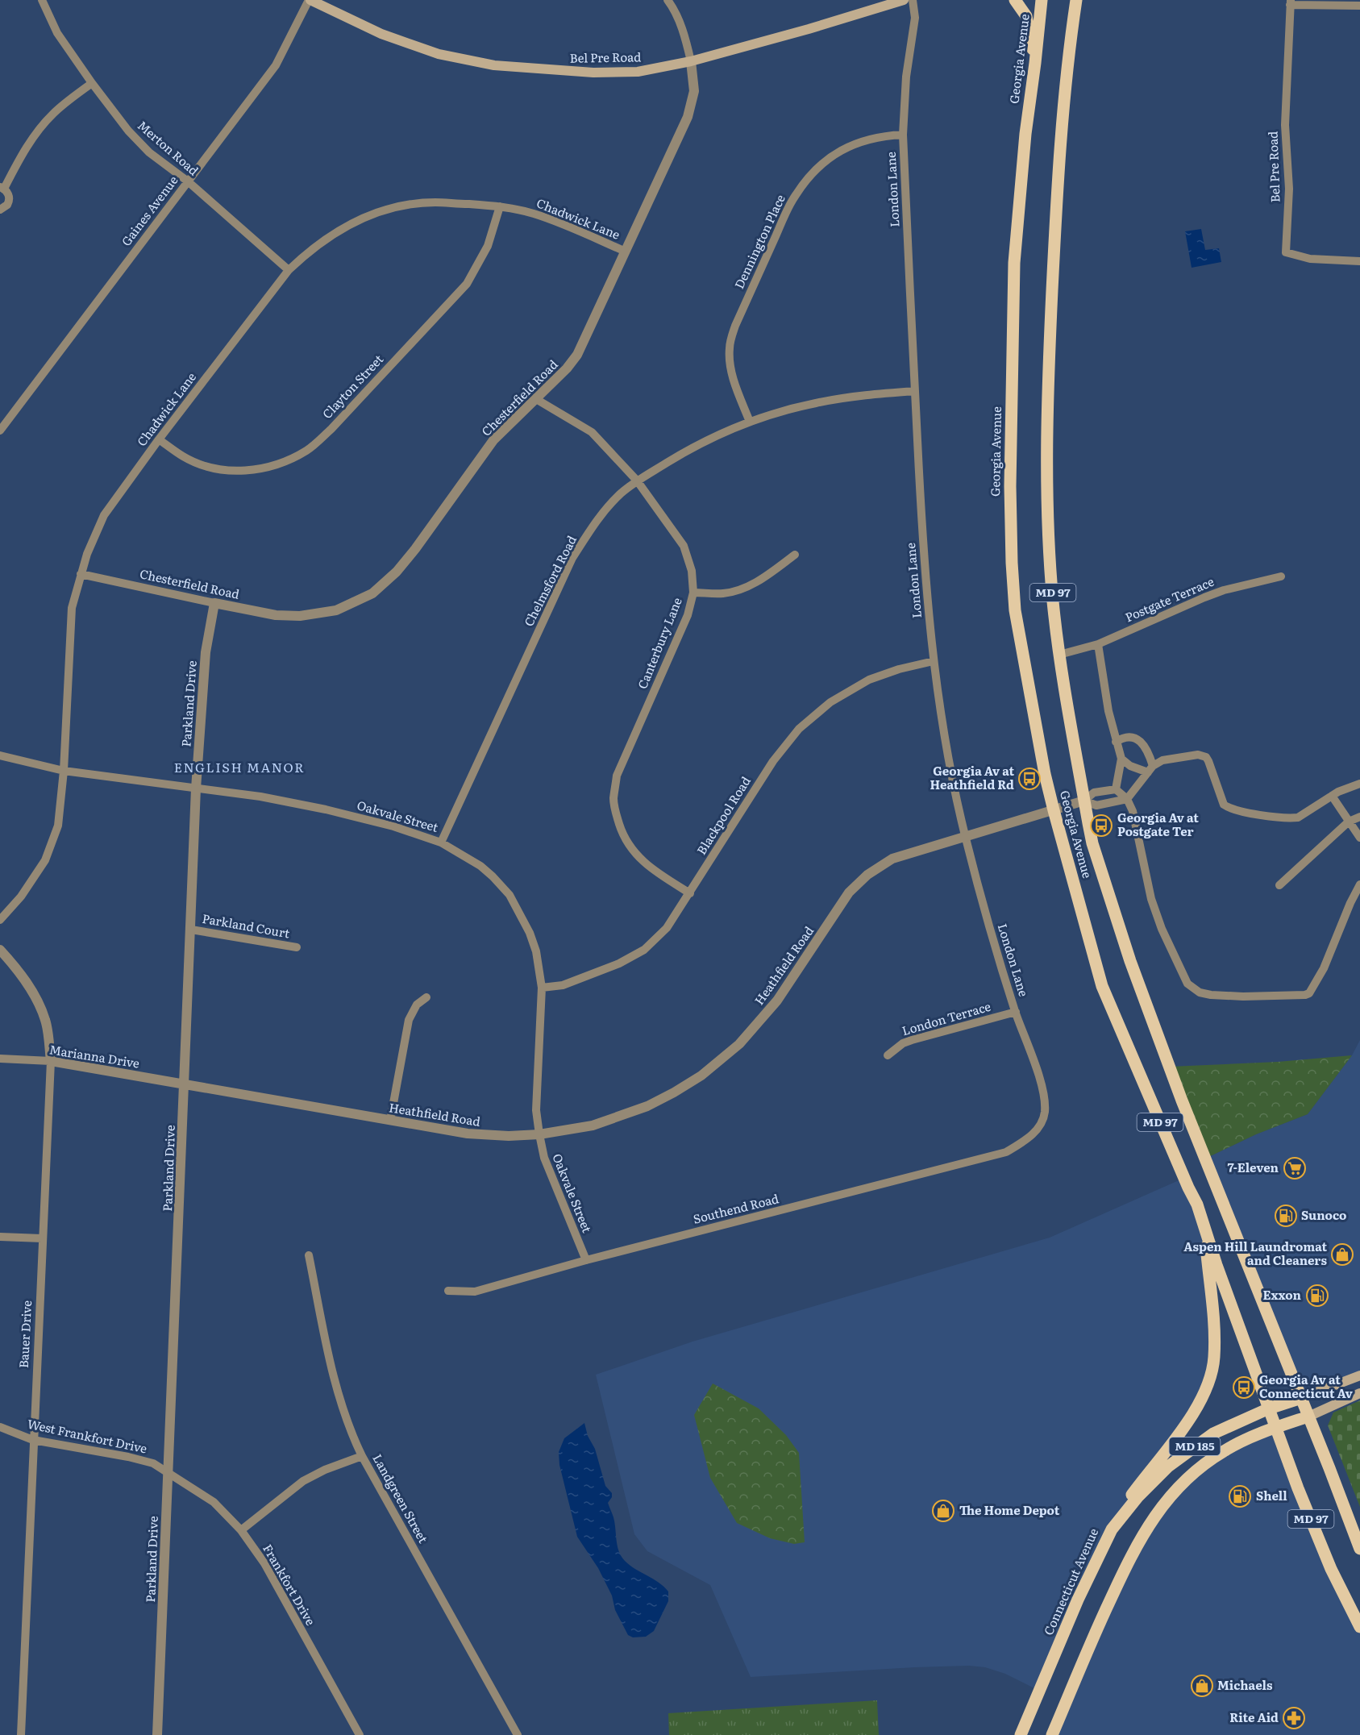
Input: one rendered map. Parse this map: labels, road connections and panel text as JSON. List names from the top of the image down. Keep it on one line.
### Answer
{"streets":{"main road":["Bel Pre Road","Georgia Avenue","MD 97","MD 185","Connecticut Avenue"],"street":["Merton Road","London Lane","Gaines Avenue","Chadwick Lane","Dennington Place","Clayton Street","Chesterfield Road","Chelmsford Road","Postgate Terrace","Canterbury Lane","Parkland Drive","Blackpool Road","Oakvale Street","Parkland Court","Heathfield Road","London Terrace","Marianna Drive","Southend Road","Bauer Drive","West Frankfort Drive","Landgreen Street","Frankfort Drive"]},"crossings":[["Bel Pre Road","Gaines Avenue"],["Bel Pre Road","Chesterfield Road"],["Georgia Avenue","Postgate Terrace"],["Georgia Avenue","Heathfield Road"],["Georgia Avenue","MD 185"],["Georgia Avenue","Connecticut Avenue"],["Merton Road","Gaines Avenue"],["Merton Road","Chadwick Lane"],["London Lane","Dennington Place"],["London Lane","Chelmsford Road"],["London Lane","Blackpool Road"],["London Lane","Heathfield Road"],["London Lane","London Terrace"],["London Lane","Southend Road"],["Chadwick Lane","Clayton Street"],["Chadwick Lane","Chesterfield Road"],["Chadwick Lane","Oakvale Street"],["Dennington Place","Chelmsford Road"],["Chesterfield Road","Canterbury Lane"],["Chesterfield Road","Parkland Drive"],["Chelmsford Road","Canterbury Lane"],["Chelmsford Road","Oakvale Street"],["Canterbury Lane","Blackpool Road"],["Parkland Drive","Oakvale Street"],["Parkland Drive","Parkland Court"],["Parkland Drive","Heathfield Road"],["Parkland Drive","Marianna Drive"],["Parkland Drive","West Frankfort Drive"],["Parkland Drive","Frankfort Drive"],["Blackpool Road","Oakvale Street"],["Oakvale Street","Heathfield Road"],["Oakvale Street","Southend Road"],["Heathfield Road","Marianna Drive"],["Marianna Drive","Bauer Drive"],["Bauer Drive","West Frankfort Drive"],["West Frankfort Drive","Frankfort Drive"]],"districts":["ENGLISH MANOR"],"places":{"bus stop":["Georgia Av at Heathfield Rd","Georgia Av at Postgate Ter","Georgia Av at Connecticut Av"],"supermarket":["7-Eleven"],"fuel station":["Sunoco","Exxon","Shell"],"shop":["Aspen Hill Laundromat and Cleaners","The Home Depot","Michaels"],"pharmacy":["Rite Aid"]}}
